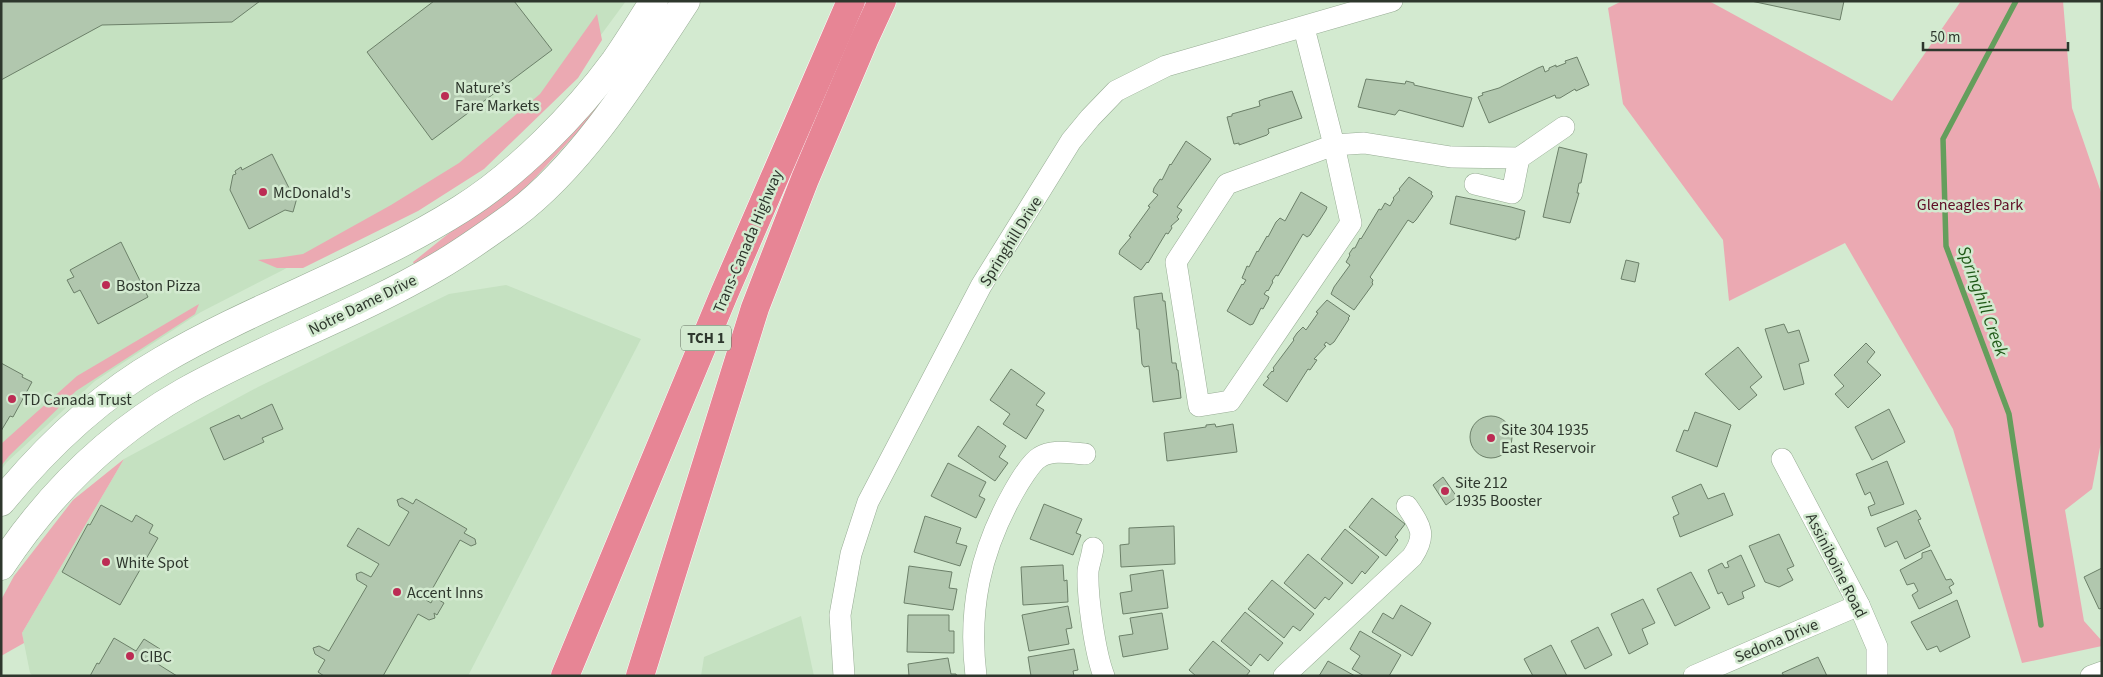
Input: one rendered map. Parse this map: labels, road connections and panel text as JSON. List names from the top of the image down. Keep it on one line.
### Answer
{"streets":{"highway":["Trans-Canada Highway","TCH 1"],"main road":["Notre Dame Drive"],"street":["Springhill Drive","Assiniboine Road","Sedona Drive"]},"crossings":[["Assiniboine Road","Sedona Drive"]],"water":["Springhill Creek"],"parks":["Gleneagles Park"],"places":["Nature’s Fare Markets","McDonald's","Boston Pizza","TD Canada Trust","Site 304 1935 East Reservoir","Site 212 1935 Booster","White Spot","Accent Inns","CIBC"],"scale_bar":"50 m"}
